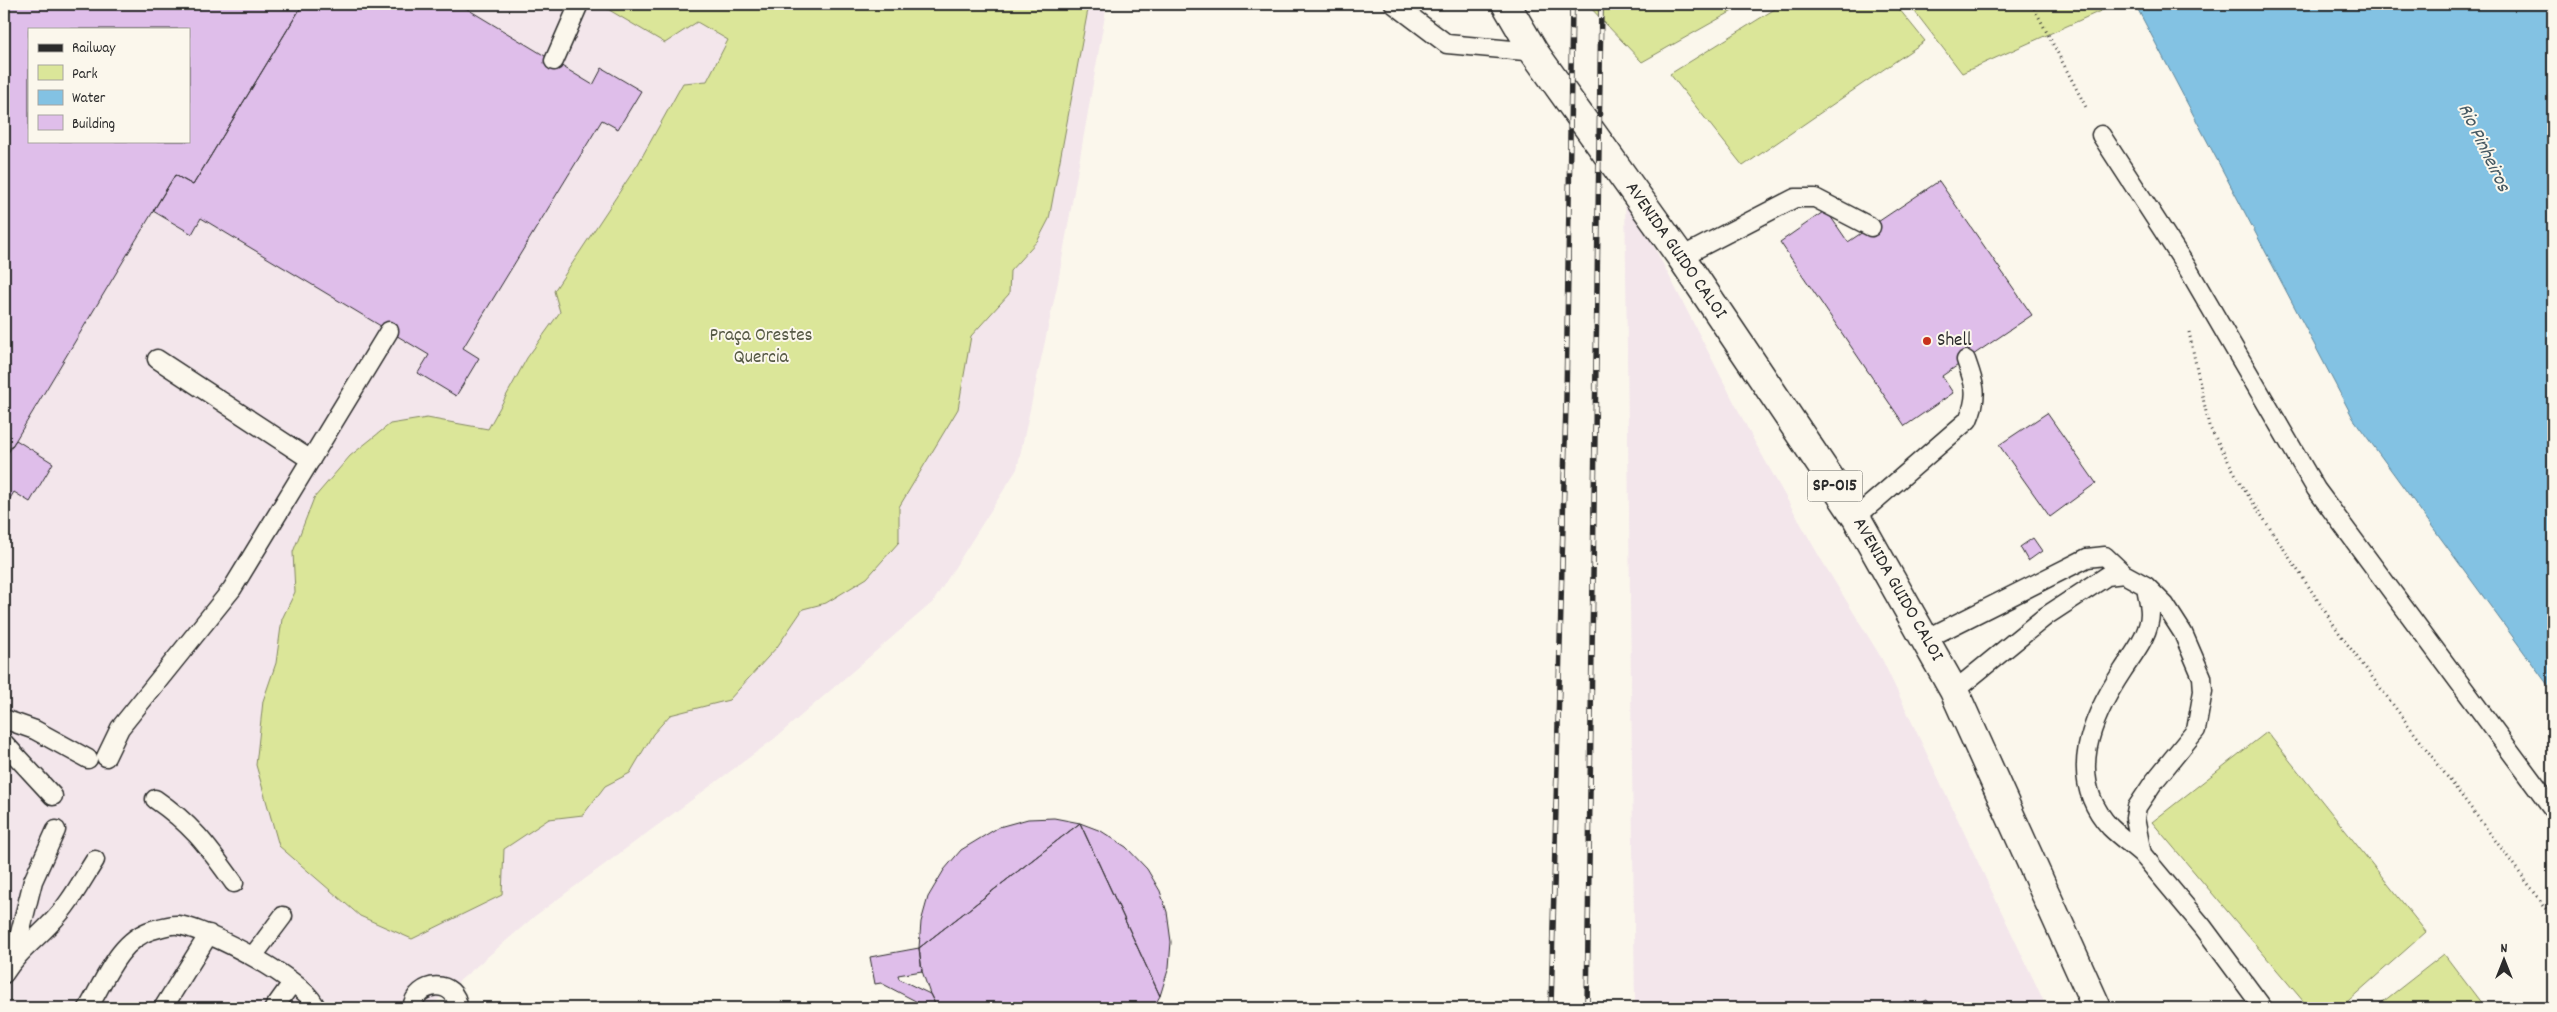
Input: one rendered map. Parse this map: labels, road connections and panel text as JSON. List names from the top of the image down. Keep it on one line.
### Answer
{"streets":{"highway":["AVENIDA GUIDO CALOI","SP-015"]},"water":["Rio Pinheiros"],"parks":["Praça Orestes Quercia"],"places":["Shell"],"legend":["Railway","Park","Water","Building"],"north":"top"}
